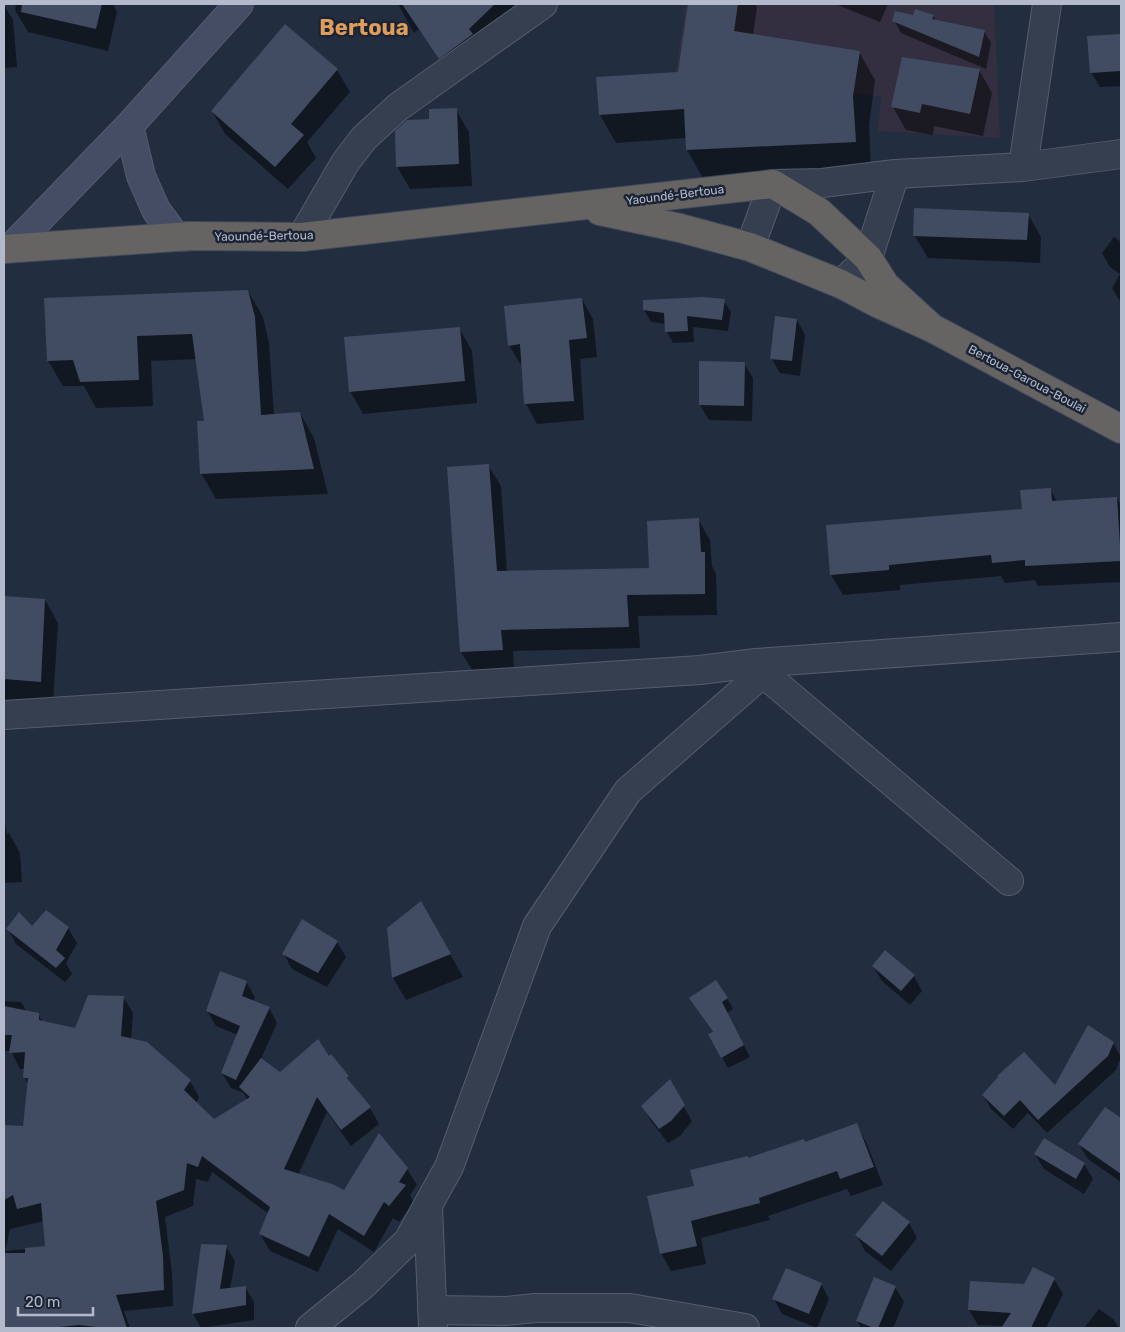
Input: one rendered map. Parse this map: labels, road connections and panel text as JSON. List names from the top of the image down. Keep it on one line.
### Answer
{"streets":{"highway":["Yaoundé-Bertoua","Bertoua-Garoua-Boulai"]},"crossings":[["Yaoundé-Bertoua","Bertoua-Garoua-Boulai"]],"districts":["Bertoua"],"scale_bar":"20 m"}
